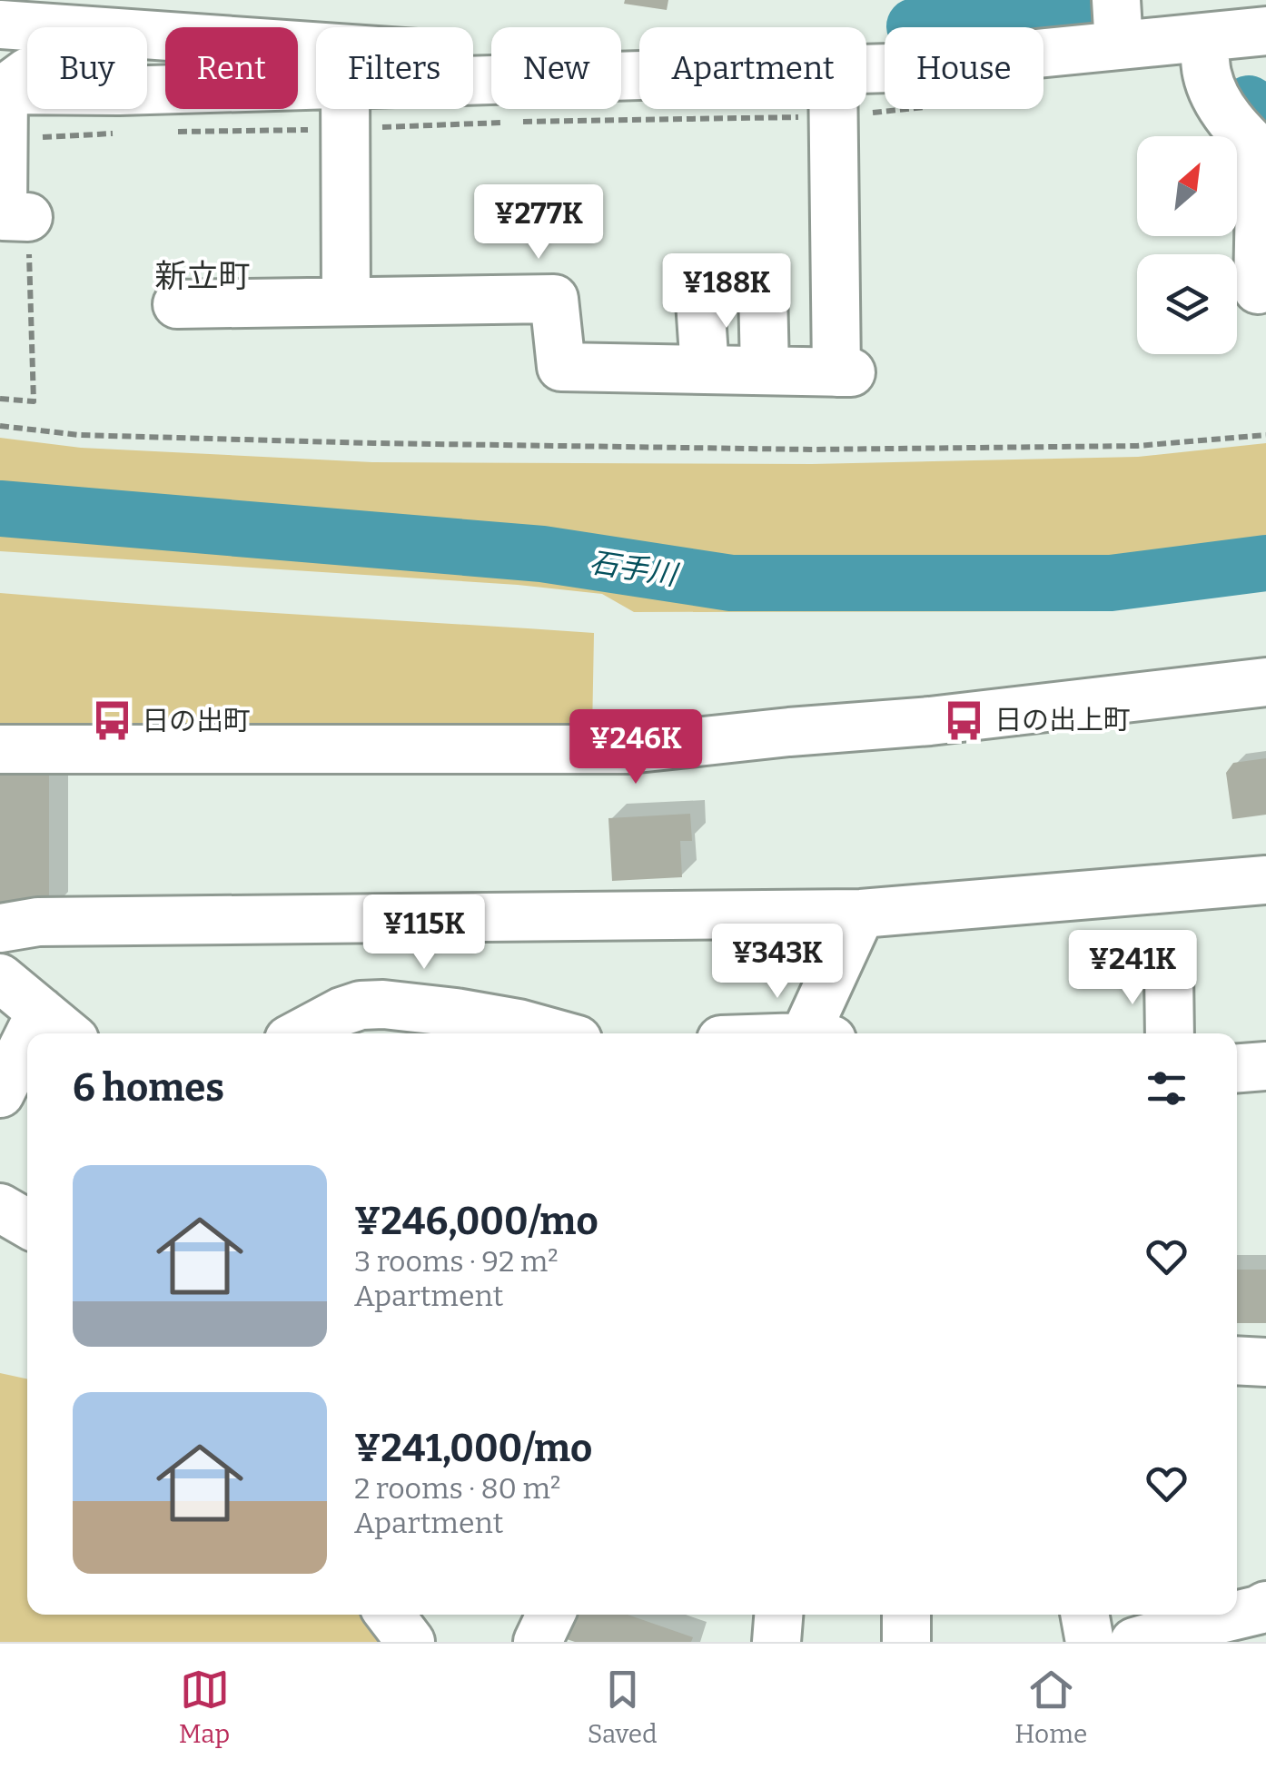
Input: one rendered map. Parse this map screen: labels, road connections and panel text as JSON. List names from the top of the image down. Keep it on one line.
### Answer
{"districts":["新立町"],"water":["石手川"],"places":{"bus stop":["日の出上町","日の出町"]},"north":"top right","page":{"chip":["Buy","Rent","Filters","New","Apartment","House"],"price":["¥277K","¥188K","¥246K","¥115K","¥343K","¥241K"],"heading":"6 homes","list":[{"name":"¥246,000/mo","note":"3 rooms · 92 m² · Apartment"},{"name":"¥241,000/mo","note":"2 rooms · 80 m² · Apartment"}],"tabs":["Map","Saved","Home"]}}
